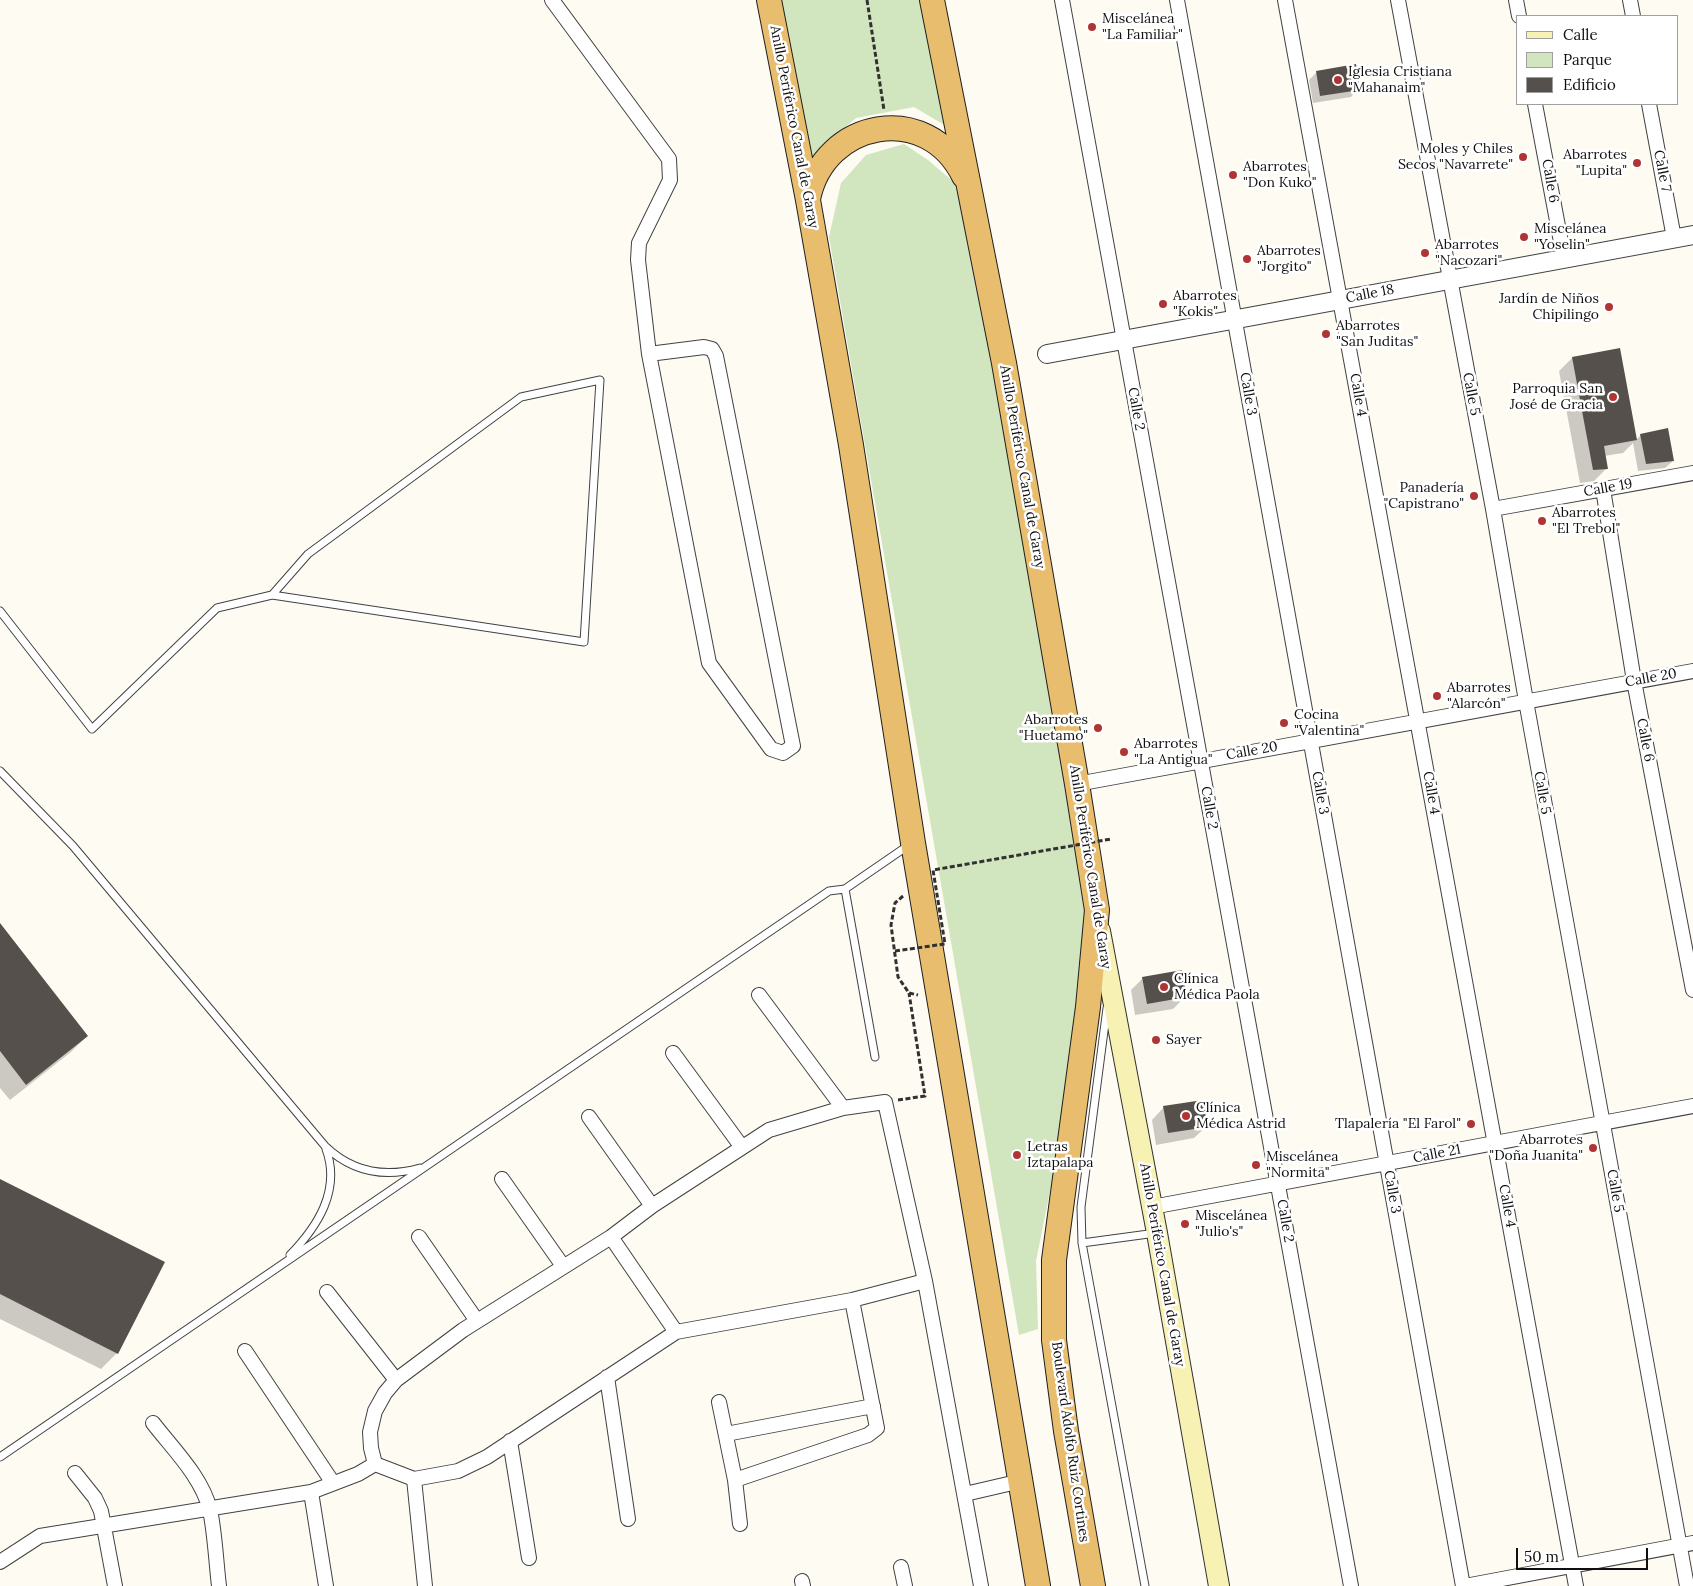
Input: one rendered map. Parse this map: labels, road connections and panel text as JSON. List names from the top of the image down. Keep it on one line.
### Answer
{"streets":{"highway":["Anillo Periférico Canal de Garay","Boulevard Adolfo Ruiz Cortines"],"street":["Calle 7","Calle 6","Calle 18","Calle 3","Calle 5","Calle 4","Calle 2","Calle 19","Calle 20","Calle 21"]},"crossings":[["Anillo Periférico Canal de Garay","Calle 20"],["Anillo Periférico Canal de Garay","Calle 21"],["Anillo Periférico Canal de Garay","Boulevard Adolfo Ruiz Cortines"],["Calle 7","Calle 18"],["Calle 6","Calle 18"],["Calle 6","Calle 19"],["Calle 6","Calle 20"],["Calle 18","Calle 3"],["Calle 18","Calle 5"],["Calle 18","Calle 4"],["Calle 18","Calle 2"],["Calle 3","Calle 20"],["Calle 3","Calle 21"],["Calle 5","Calle 19"],["Calle 5","Calle 20"],["Calle 5","Calle 21"],["Calle 4","Calle 20"],["Calle 4","Calle 21"],["Calle 2","Calle 20"],["Calle 2","Calle 21"]],"places":["Miscelánea \"La Familiar\"","Iglesia Cristiana \"Mahanaim\"","Moles y Chiles Secos \"Navarrete\"","Abarrotes \"Lupita\"","Abarrotes \"Don Kuko\"","Miscelánea \"Yoselin\"","Abarrotes \"Nacozari\"","Abarrotes \"Jorgito\"","Abarrotes \"Kokis\"","Jardín de Niños Chipilingo","Abarrotes \"San Juditas\"","Parroquia San José de Gracia","Panadería \"Capistrano\"","Abarrotes \"El Trebol\"","Abarrotes \"Alarcón\"","Cocina \"Valentina\"","Abarrotes \"Huetamo\"","Abarrotes \"La Antigua\"","Clínica Médica Paola","Sayer","Clínica Médica Astrid","Tlapalería \"El Farol\"","Abarrotes \"Doña Juanita\"","Letras Iztapalapa","Miscelánea \"Normita\"","Miscelánea \"Julio's\""],"legend":["Calle","Parque","Edificio"],"scale_bar":"50 m"}
